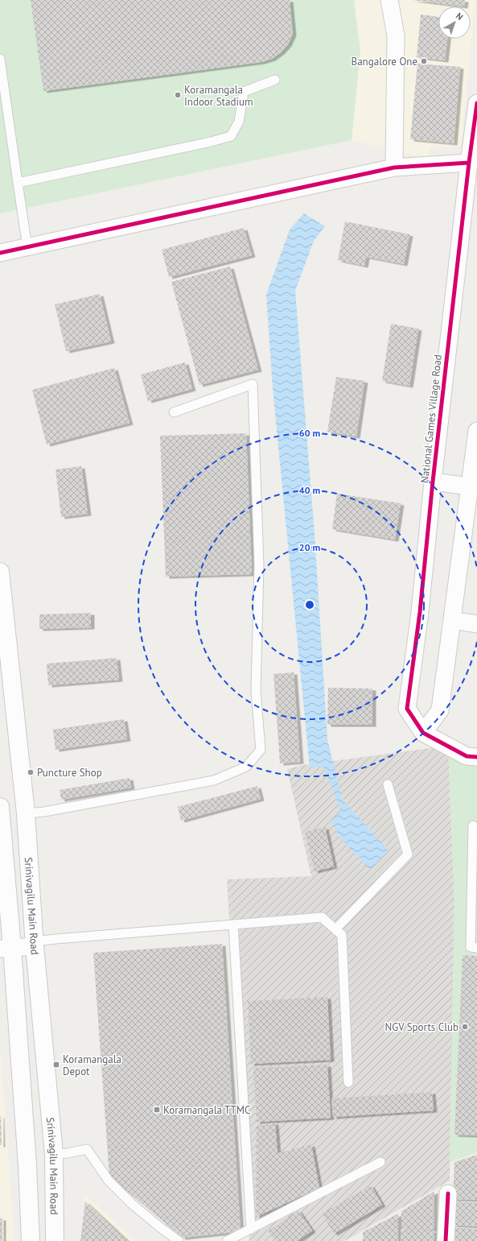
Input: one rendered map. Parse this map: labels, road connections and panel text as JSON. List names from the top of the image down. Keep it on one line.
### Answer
{"streets":{"main road":["Srinivagilu Main Road"],"street":["National Games Village Road"]},"places":{"other":["Bangalore One","Koramangala Indoor Stadium","Puncture Shop","NGV Sports Club"],"transit":["Koramangala Depot","Koramangala TTMC"]},"north":"top right","rings":["60 m","40 m","20 m"]}
